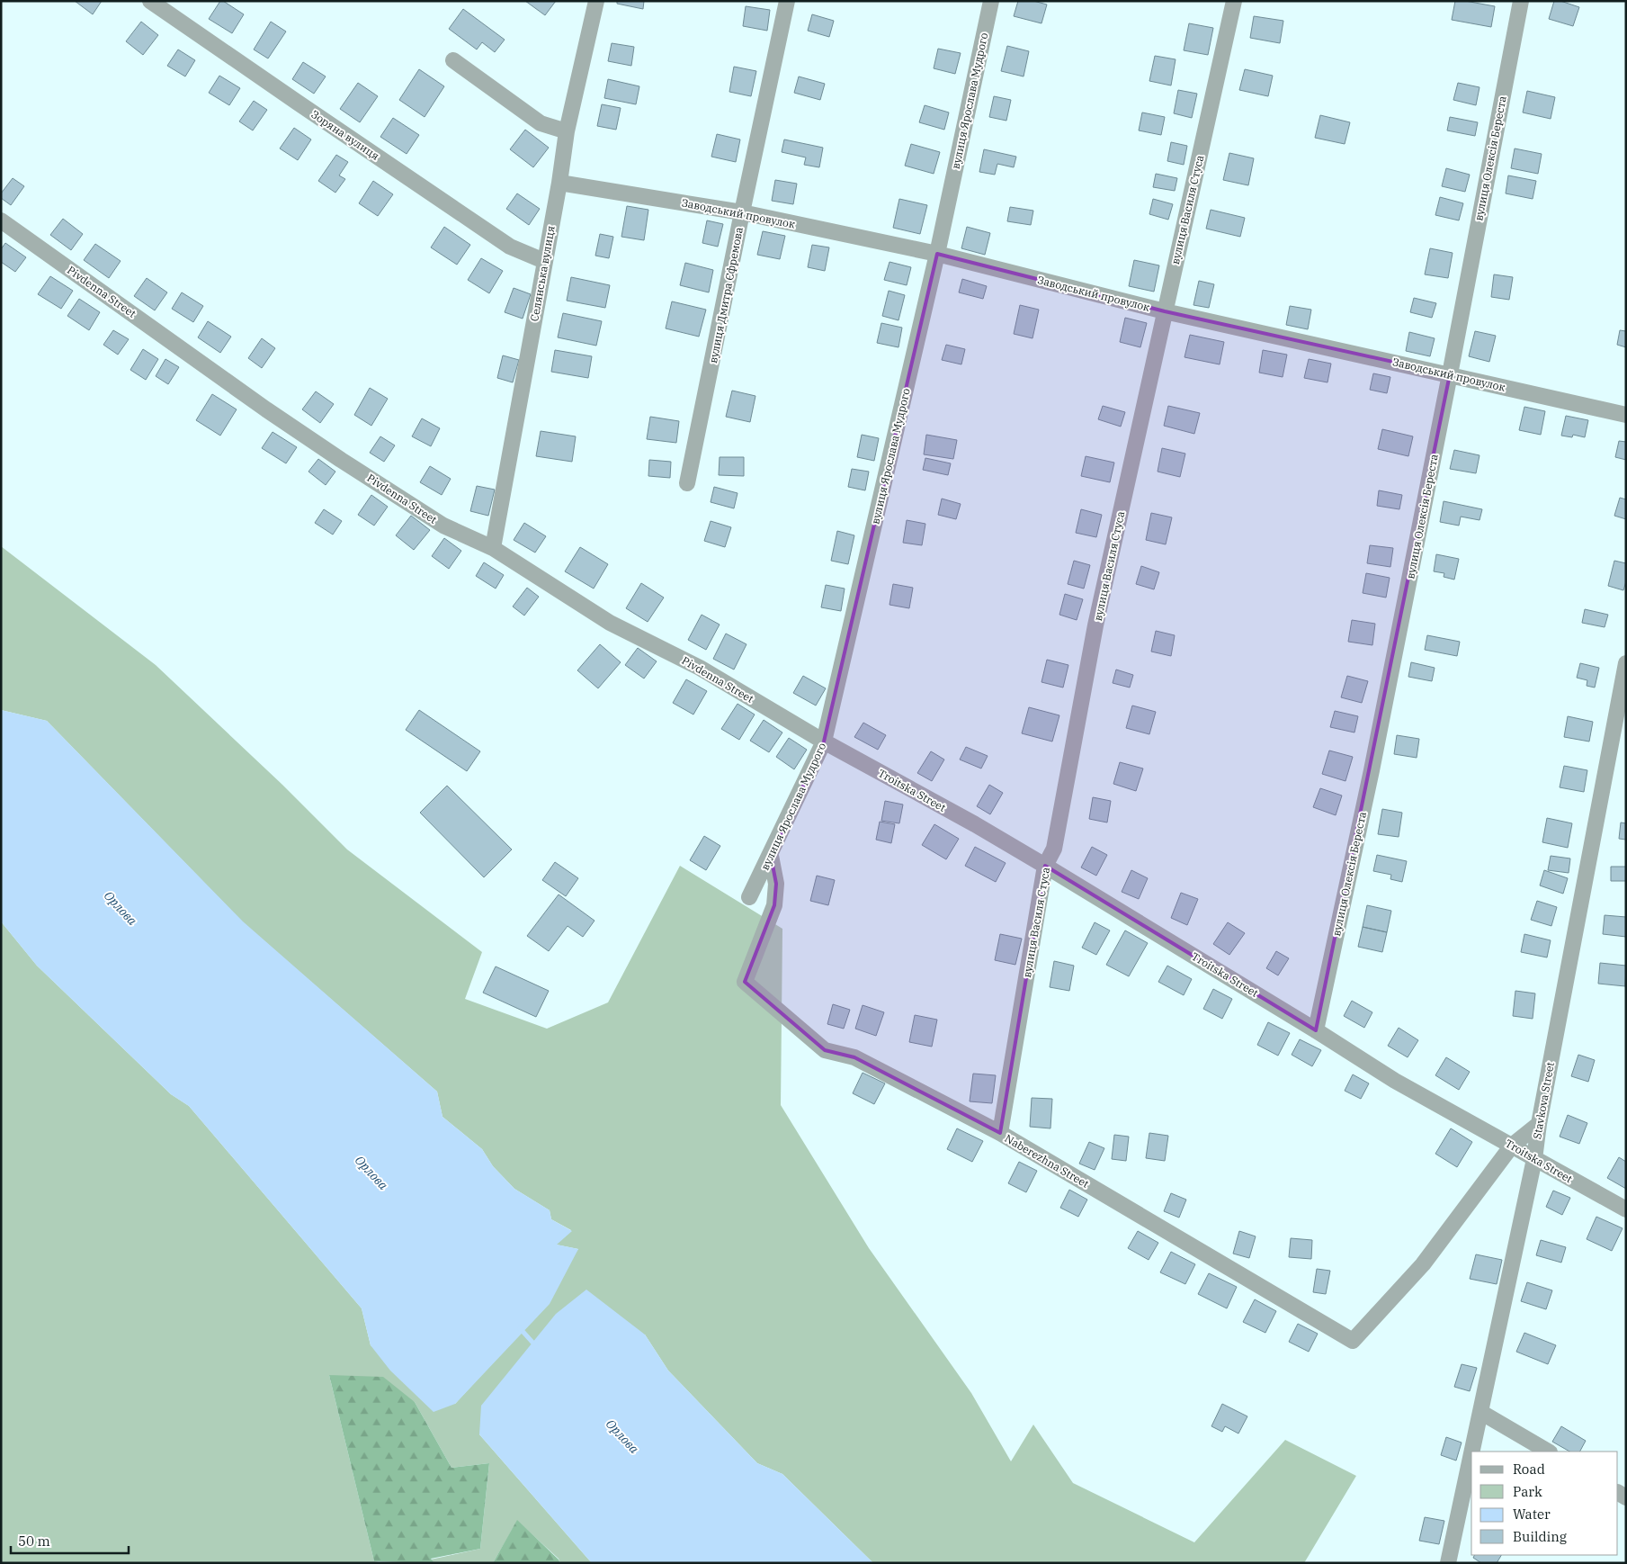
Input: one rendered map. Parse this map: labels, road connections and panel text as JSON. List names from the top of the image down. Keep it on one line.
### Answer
{"streets":{"street":["вулиця Ярослава Мудрого","Зоряна вулиця","вулиця Олексія Береста","вулиця Василя Стуса","Заводський провулок","Селянська вулиця","Pivdenna Street","вулиця Дмитра Єфремова","Troitska Street","Stavkova Street","Naberezhna Street"]},"crossings":[["вулиця Ярослава Мудрого","Заводський провулок"],["вулиця Ярослава Мудрого","Pivdenna Street"],["вулиця Ярослава Мудрого","Troitska Street"],["вулиця Ярослава Мудрого","Naberezhna Street"],["Зоряна вулиця","Селянська вулиця"],["вулиця Олексія Береста","Заводський провулок"],["вулиця Олексія Береста","Troitska Street"],["вулиця Василя Стуса","Заводський провулок"],["вулиця Василя Стуса","Troitska Street"],["вулиця Василя Стуса","Naberezhna Street"],["Заводський провулок","Селянська вулиця"],["Заводський провулок","вулиця Дмитра Єфремова"],["Селянська вулиця","Pivdenna Street"],["Pivdenna Street","Troitska Street"],["Troitska Street","Stavkova Street"],["Troitska Street","Naberezhna Street"]],"water":["Орлова"],"legend":["Road","Park","Water","Building"],"scale_bar":"50 m"}
